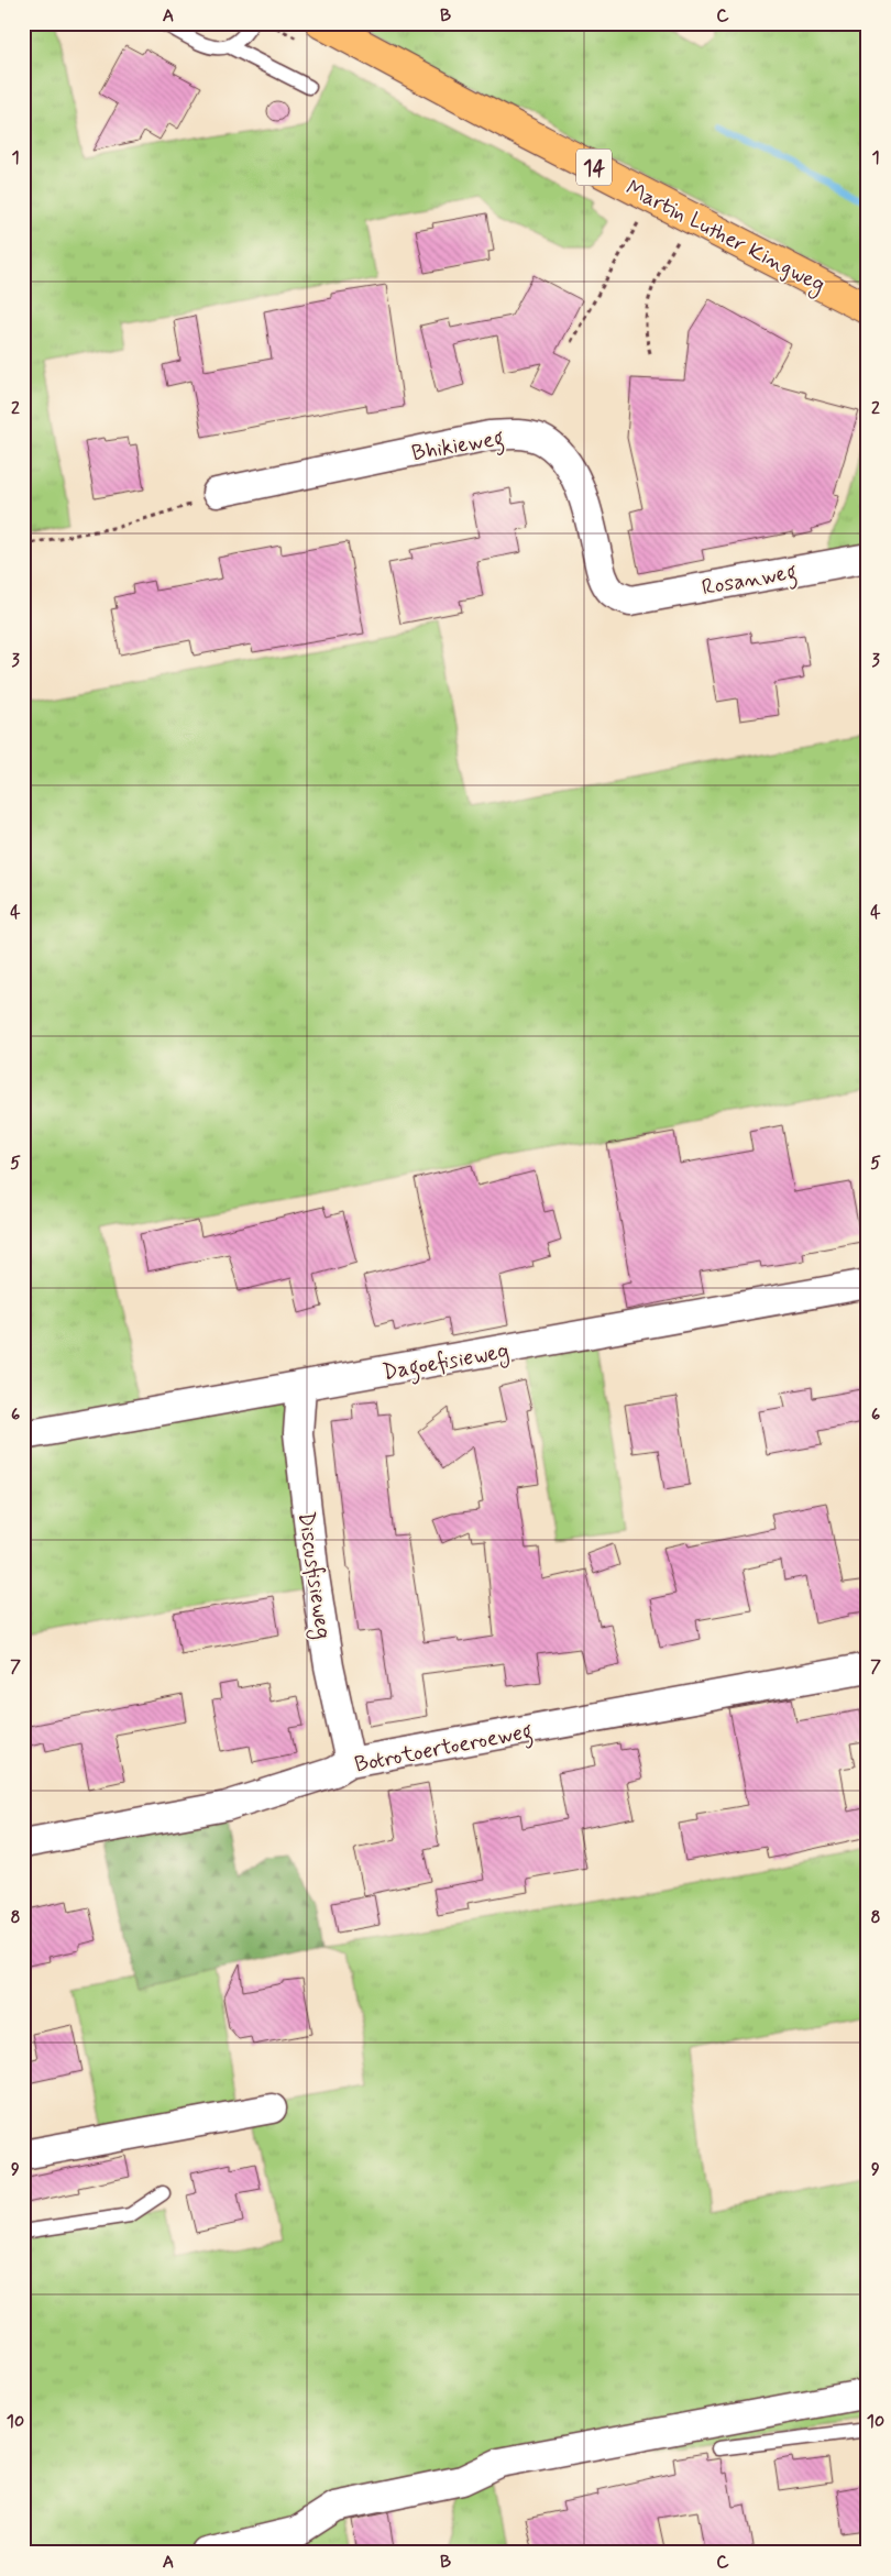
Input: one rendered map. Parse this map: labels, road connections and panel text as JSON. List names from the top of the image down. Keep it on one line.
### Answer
{"streets":{"main road":["14","Martin Luther Kingweg"],"street":["Bhikieweg","Rosanweg","Dagoefisieweg","Discusfisieweg","Botrotoertoeroeweg"]},"crossings":[["Bhikieweg","Rosanweg"],["Dagoefisieweg","Discusfisieweg"],["Discusfisieweg","Botrotoertoeroeweg"]],"grid":{"columns":["A","B","C"],"rows":["1","2","3","4","5","6","7","8","9","10"]}}
